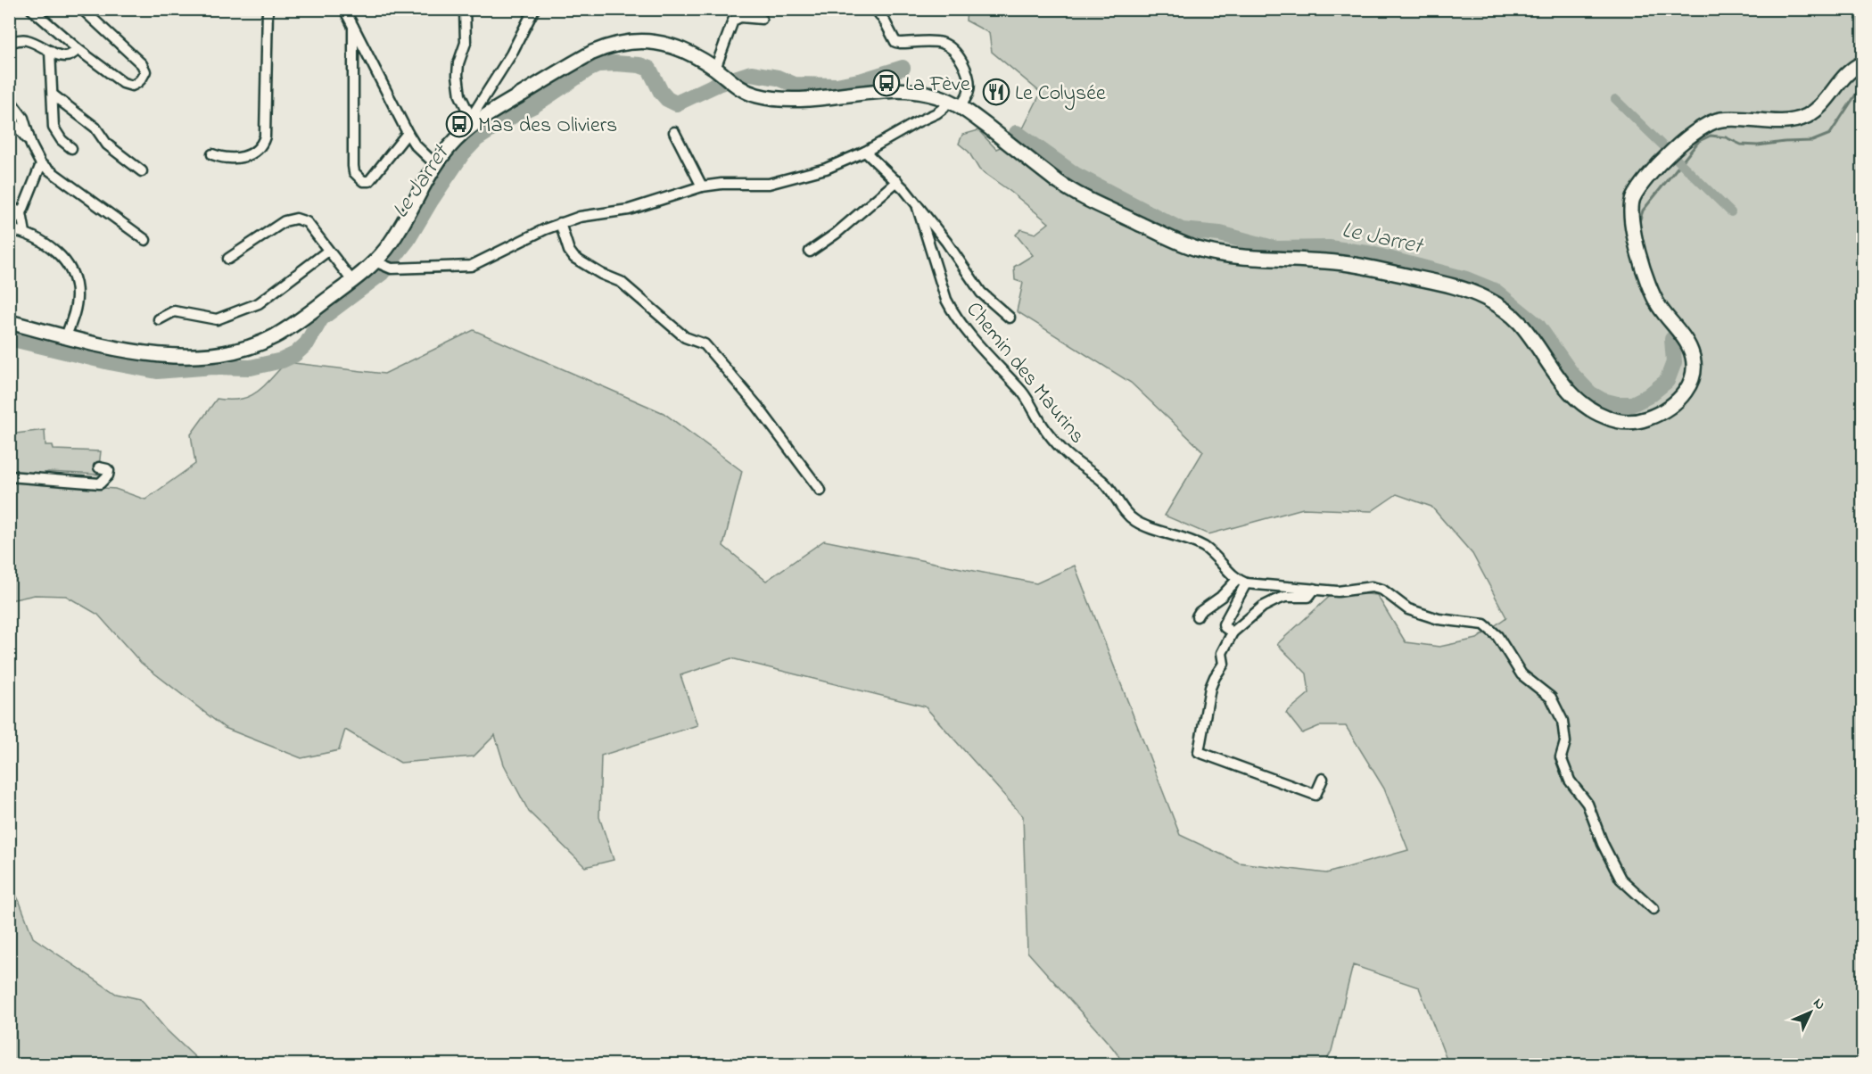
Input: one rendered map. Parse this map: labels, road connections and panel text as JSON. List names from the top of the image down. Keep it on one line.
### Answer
{"streets":{"street":["Chemin des Maurins"]},"water":["Le Jarret"],"places":{"bus stop":["La Fève","Mas des Oliviers"],"restaurant":["Le Colysée"]},"north":"top right"}
